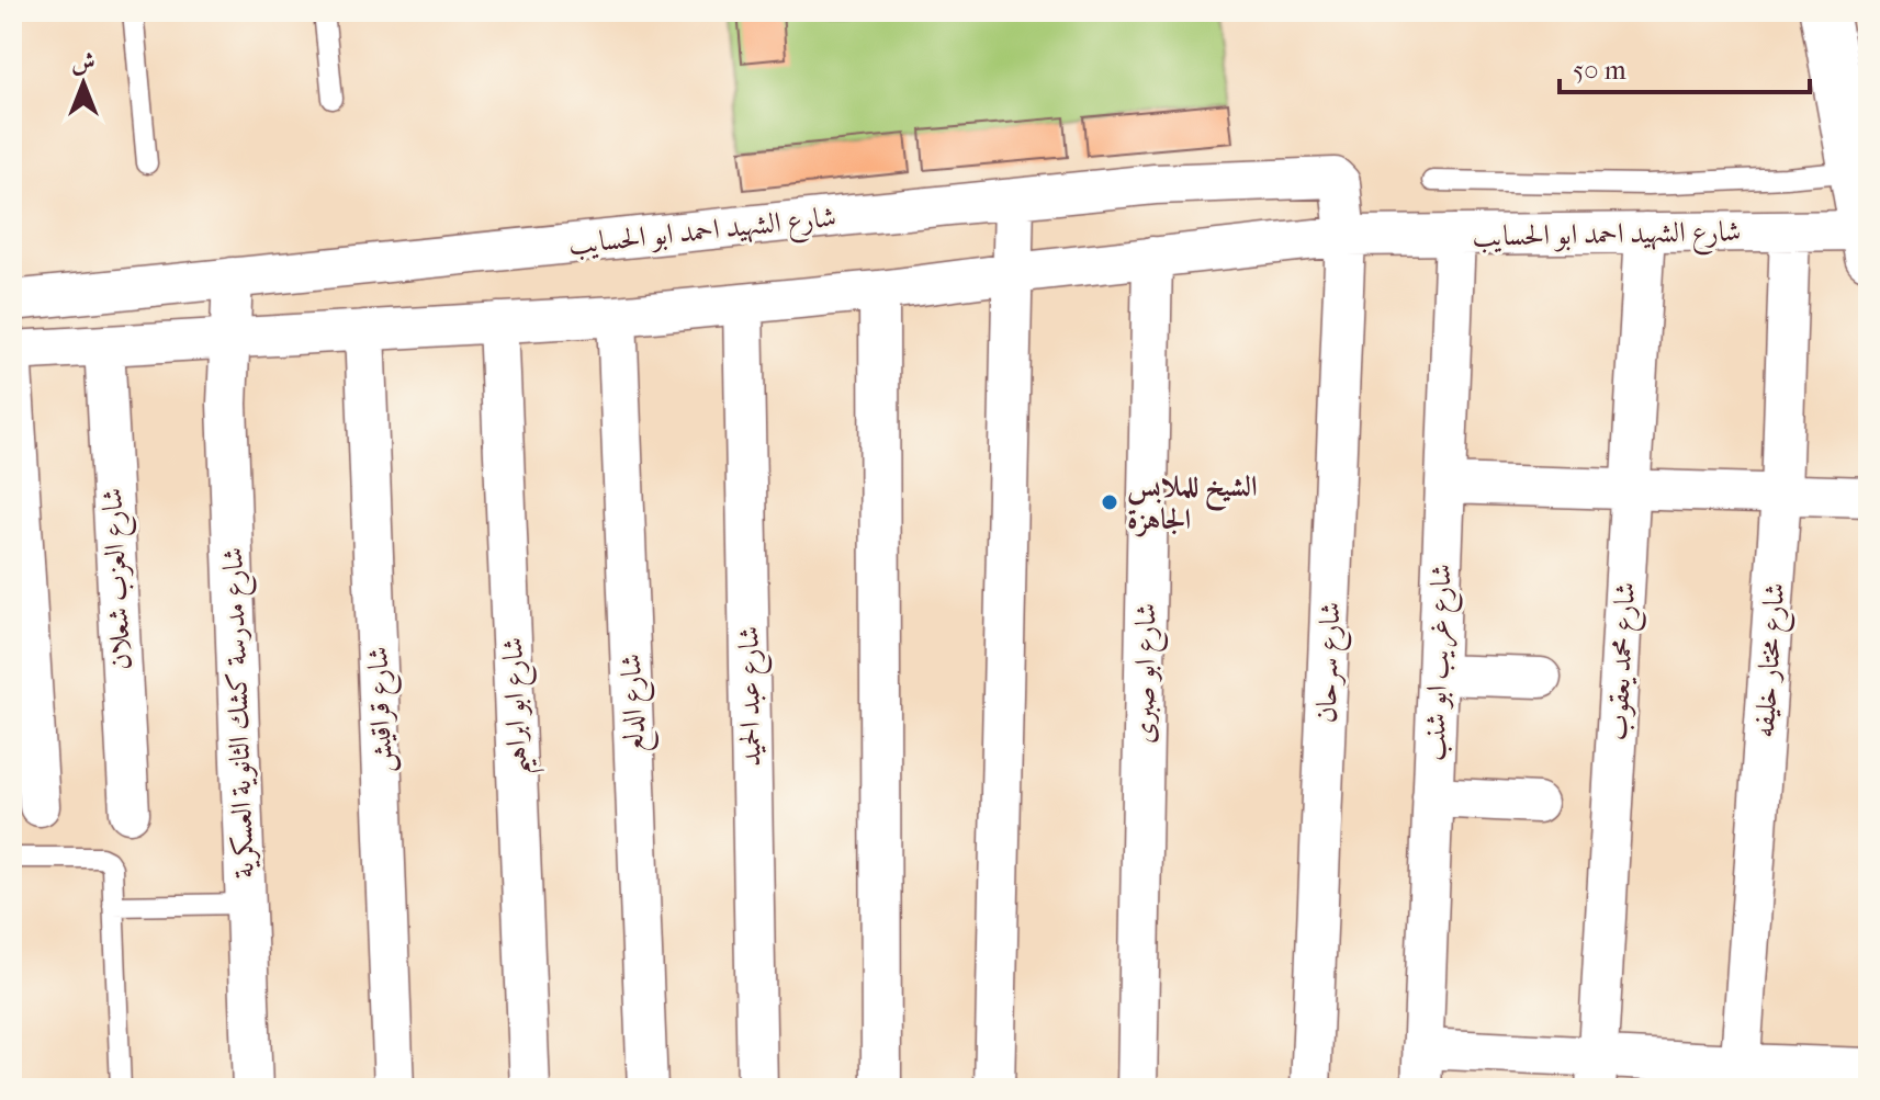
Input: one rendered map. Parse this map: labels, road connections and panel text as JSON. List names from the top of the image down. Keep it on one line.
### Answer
{"streets":{"street":["شارع الشهيد احمد ابو الحسايب","شارع العزب شعلان","شارع مختار خليفه","شارع محمد يعقوب","شارع سرحان","شارع غريب ابو شنب","شارع ابو صبرى","شارع عبد الحميد","شارع الدلع","شارع ابو ابراهيم","شارع قراقيش","شارع مدرسة كشك الثانوية العسكرية"]},"crossings":[["شارع الشهيد احمد ابو الحسايب","شارع العزب شعلان"],["شارع الشهيد احمد ابو الحسايب","شارع مختار خليفه"],["شارع الشهيد احمد ابو الحسايب","شارع محمد يعقوب"],["شارع الشهيد احمد ابو الحسايب","شارع سرحان"],["شارع الشهيد احمد ابو الحسايب","شارع غريب ابو شنب"],["شارع الشهيد احمد ابو الحسايب","شارع ابو صبرى"],["شارع الشهيد احمد ابو الحسايب","شارع عبد الحميد"],["شارع الشهيد احمد ابو الحسايب","شارع الدلع"],["شارع الشهيد احمد ابو الحسايب","شارع ابو ابراهيم"],["شارع الشهيد احمد ابو الحسايب","شارع قراقيش"],["شارع الشهيد احمد ابو الحسايب","شارع مدرسة كشك الثانوية العسكرية"]],"places":["الشيخ للملابس الجاهزة"],"scale_bar":"50 m","north":"top"}
